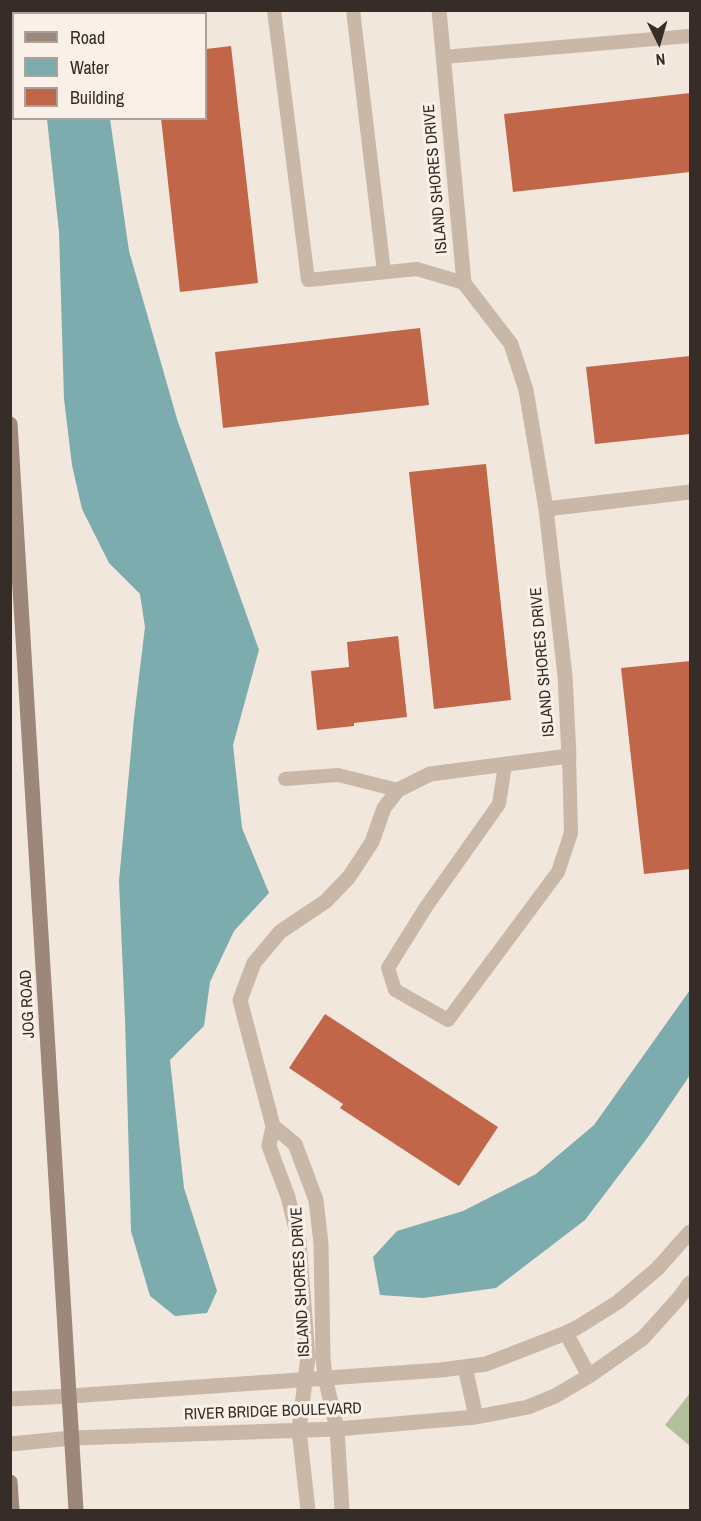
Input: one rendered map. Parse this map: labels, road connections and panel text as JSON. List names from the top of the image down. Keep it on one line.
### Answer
{"streets":{"main road":["JOG ROAD"],"street":["ISLAND SHORES DRIVE","RIVER BRIDGE BOULEVARD"]},"crossings":[["ISLAND SHORES DRIVE","RIVER BRIDGE BOULEVARD"],["JOG ROAD","RIVER BRIDGE BOULEVARD"]],"legend":["Road","Water","Building"],"north":"bottom"}
